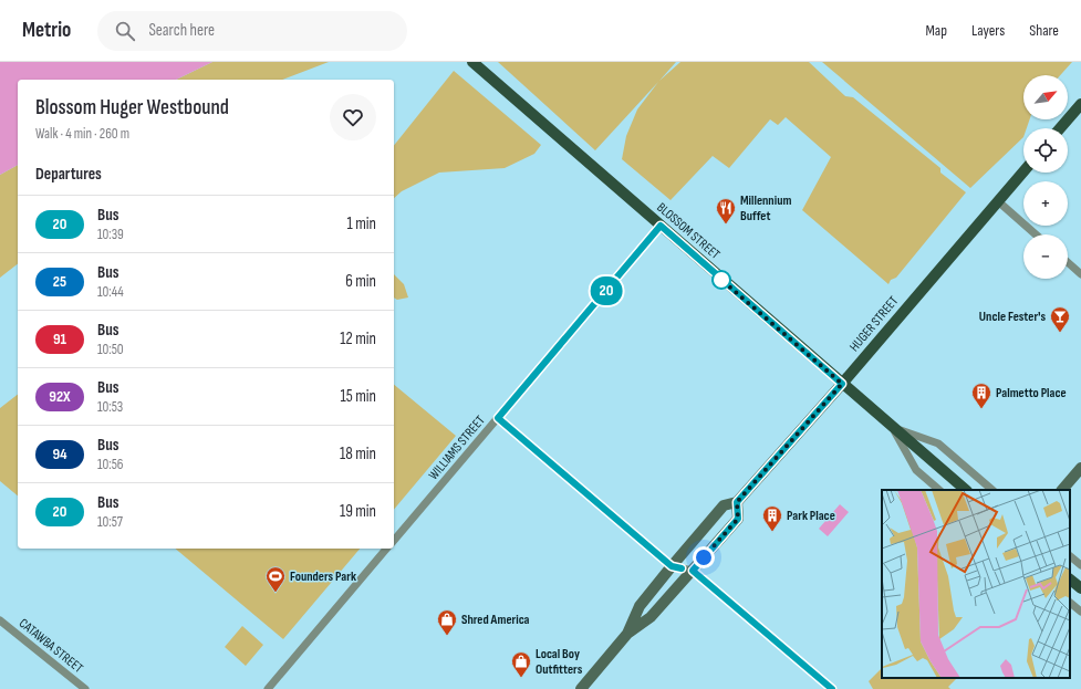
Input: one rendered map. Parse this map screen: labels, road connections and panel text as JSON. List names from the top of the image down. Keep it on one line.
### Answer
{"streets":{"main road":["BLOSSOM STREET","HUGER STREET"],"street":["WILLIAMS STREET","CATAWBA STREET"]},"crossings":[["BLOSSOM STREET","HUGER STREET"],["BLOSSOM STREET","WILLIAMS STREET"]],"places":{"restaurant":["Millennium Buffet"],"bar":["Uncle Fester's"],"building":["Palmetto Place","Park Place"],"sports":["Founders Park"],"shop":["Shred America","Local Boy Outfitters"]},"lines":["bus line 20"],"north":"top right","page":{"header":"Metrio","search":"Search here","nav":["Map","Layers","Share"],"on_map":"20","map_buttons":["+","−"],"heading":[["Blossom Huger Westbound","Walk · 4 min · 260 m"],"Departures"],"list":[{"mark":"20","name":"Bus","note":"10:39","value":"1 min"},{"mark":"25","name":"Bus","note":"10:44","value":"6 min"},{"mark":"91","name":"Bus","note":"10:50","value":"12 min"},{"mark":"92X","name":"Bus","note":"10:53","value":"15 min"},{"mark":"94","name":"Bus","note":"10:56","value":"18 min"},{"mark":"20","name":"Bus","note":"10:57","value":"19 min"}]}}
